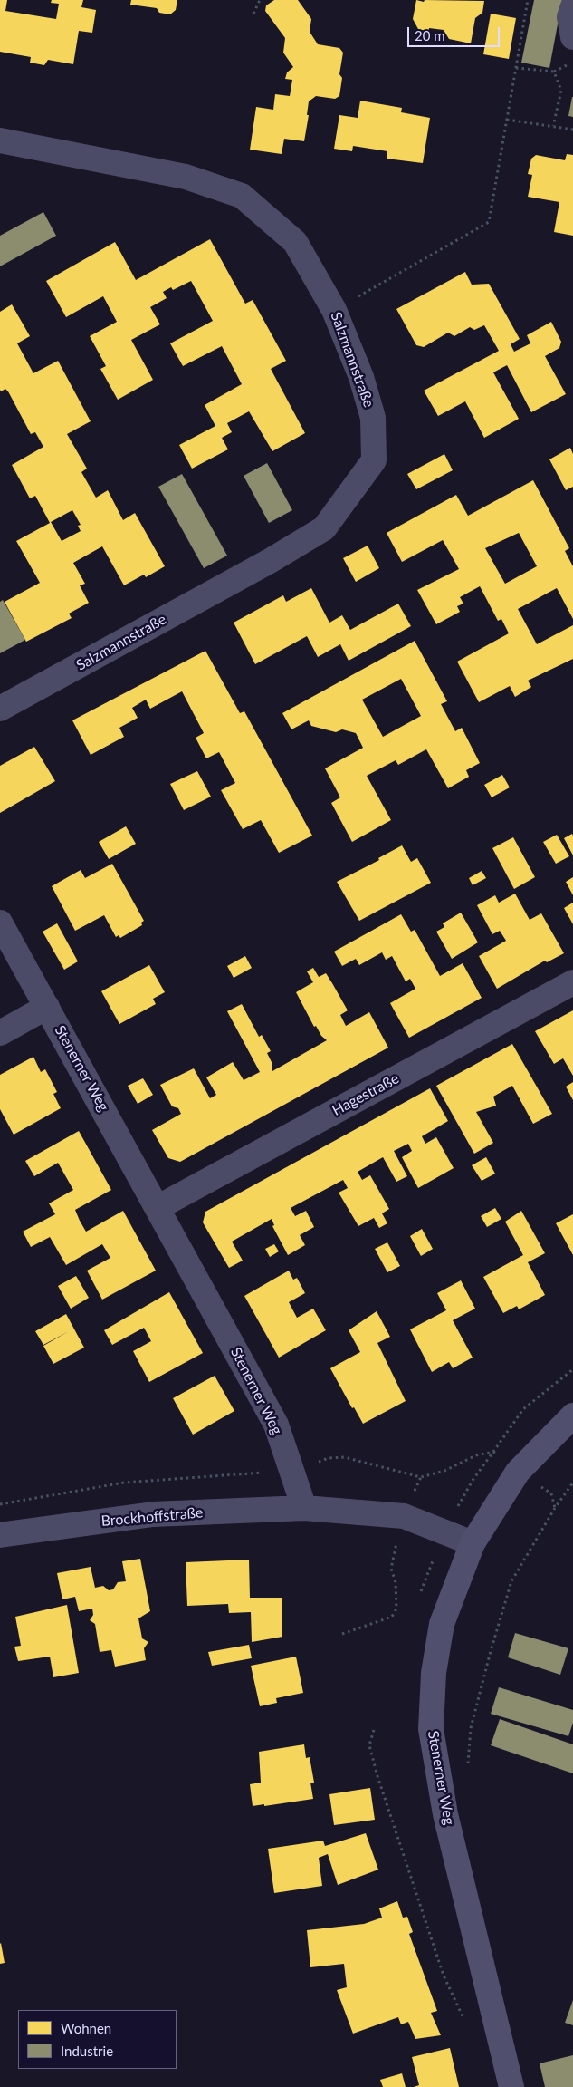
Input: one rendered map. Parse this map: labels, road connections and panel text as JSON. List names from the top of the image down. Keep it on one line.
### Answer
{"streets":{"street":["Salzmannstraße","Stenerner Weg","Hagestraße","Brockhoffstraße"]},"crossings":[["Stenerner Weg","Hagestraße"],["Stenerner Weg","Brockhoffstraße"]],"legend":["Wohnen","Industrie"],"scale_bar":"20 m"}
